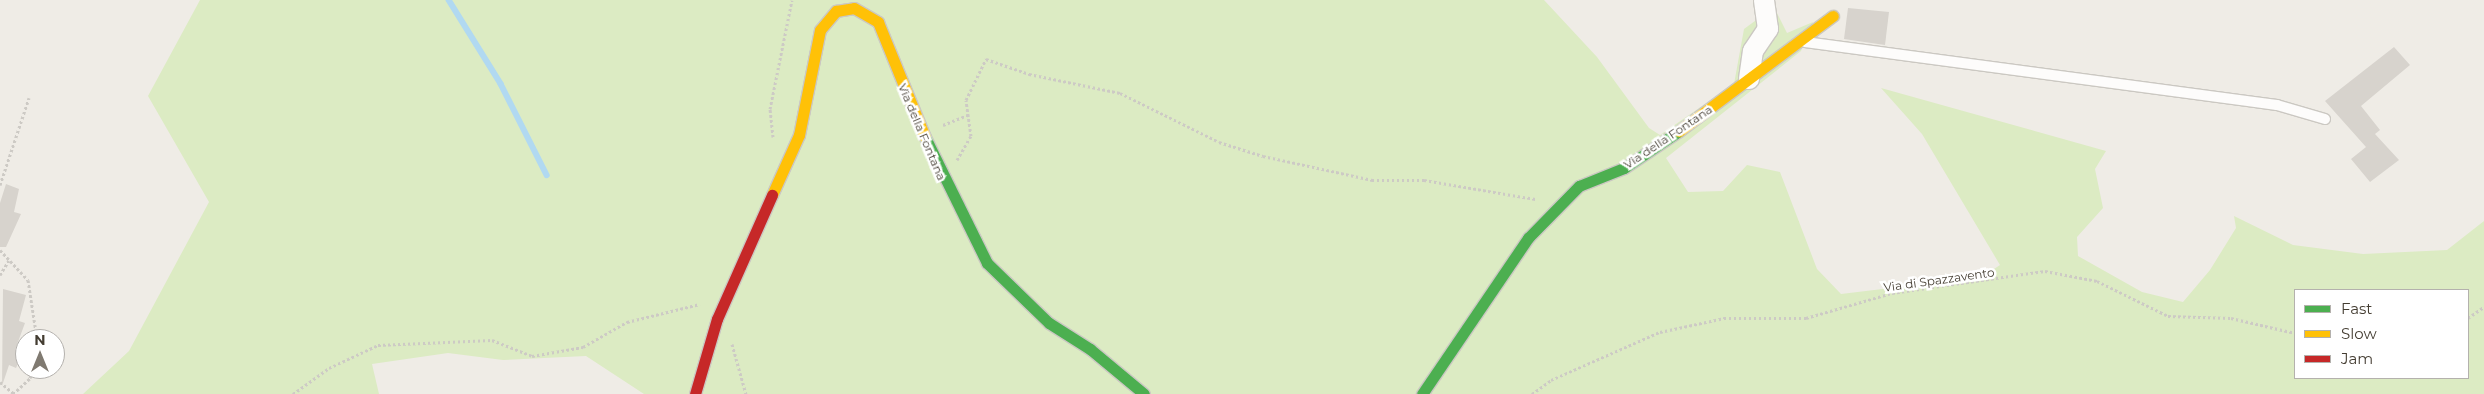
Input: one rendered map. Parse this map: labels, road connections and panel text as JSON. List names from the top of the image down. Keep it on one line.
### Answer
{"streets":{"street":["Via della Fontana"],"path":["Via di Spazzavento"]},"legend":["Fast","Slow","Jam"],"north":"top"}
